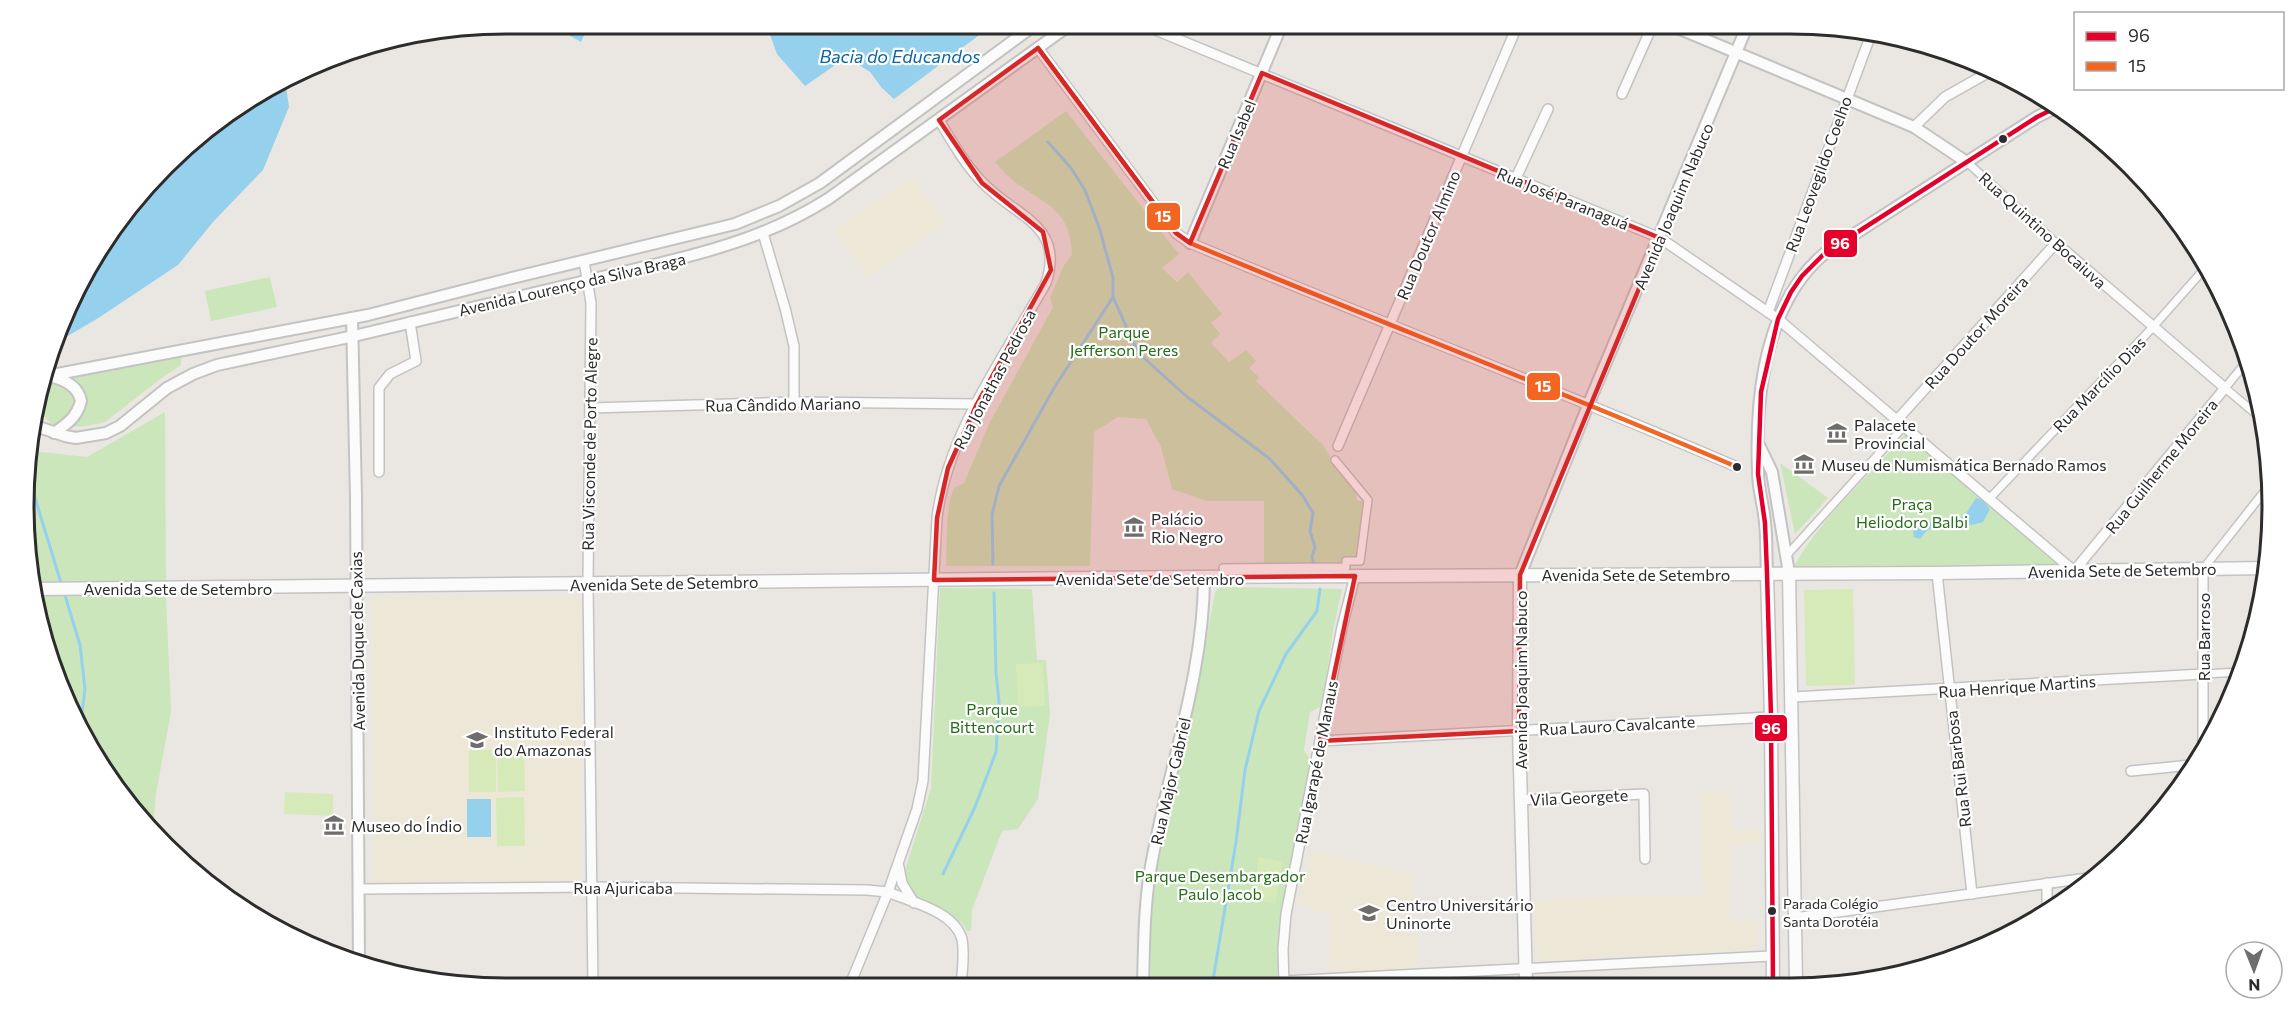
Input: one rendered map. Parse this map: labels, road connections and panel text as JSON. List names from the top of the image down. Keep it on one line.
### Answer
{"streets":{"main road":["Avenida Joaquim Nabuco","Avenida Sete de Setembro"],"street":["Rua Isabel","Rua Leovegildo Coelho","Rua José Paranaguá","Rua Quintino Bocaiuva","Rua Doutor Almino","Avenida Lourenço da Silva Braga","Rua Doutor Moreira","Rua Jonathas Pedrosa","Rua Marcílio Dias","Rua Cândido Mariano","Rua Visconde de Porto Alegre","Rua Guilherme Moreira","Rua Barroso","Avenida Duque de Caxias","Rua Henrique Martins","Rua Lauro Cavalcante","Rua Igarapé de Manaus","Rua Rui Barbosa","Rua Major Gabriel","Vila Georgete","Rua Ajuricaba"]},"crossings":[["Rua Isabel","Rua José Paranaguá"],["Rua Leovegildo Coelho","Rua José Paranaguá"],["Rua Leovegildo Coelho","Rua Quintino Bocaiuva"],["Rua José Paranaguá","Avenida Joaquim Nabuco"],["Rua José Paranaguá","Rua Doutor Almino"],["Rua José Paranaguá","Rua Doutor Moreira"],["Rua José Paranaguá","Rua Marcílio Dias"],["Rua José Paranaguá","Rua Guilherme Moreira"],["Rua José Paranaguá","Avenida Sete de Setembro"],["Avenida Joaquim Nabuco","Rua Quintino Bocaiuva"],["Avenida Joaquim Nabuco","Avenida Sete de Setembro"],["Avenida Joaquim Nabuco","Rua Lauro Cavalcante"],["Avenida Joaquim Nabuco","Vila Georgete"],["Rua Quintino Bocaiuva","Rua Doutor Moreira"],["Rua Quintino Bocaiuva","Rua Marcílio Dias"],["Rua Quintino Bocaiuva","Rua Guilherme Moreira"],["Avenida Lourenço da Silva Braga","Rua Jonathas Pedrosa"],["Avenida Lourenço da Silva Braga","Rua Visconde de Porto Alegre"],["Avenida Lourenço da Silva Braga","Avenida Duque de Caxias"],["Rua Jonathas Pedrosa","Rua Cândido Mariano"],["Rua Jonathas Pedrosa","Avenida Sete de Setembro"],["Rua Jonathas Pedrosa","Rua Ajuricaba"],["Rua Cândido Mariano","Rua Visconde de Porto Alegre"],["Rua Visconde de Porto Alegre","Avenida Sete de Setembro"],["Rua Visconde de Porto Alegre","Rua Ajuricaba"],["Rua Guilherme Moreira","Avenida Sete de Setembro"],["Avenida Sete de Setembro","Rua Barroso"],["Avenida Sete de Setembro","Avenida Duque de Caxias"],["Avenida Sete de Setembro","Rua Igarapé de Manaus"],["Avenida Sete de Setembro","Rua Rui Barbosa"],["Avenida Sete de Setembro","Rua Major Gabriel"],["Rua Barroso","Rua Henrique Martins"],["Avenida Duque de Caxias","Rua Ajuricaba"],["Rua Henrique Martins","Rua Rui Barbosa"],["Rua Lauro Cavalcante","Rua Igarapé de Manaus"]],"water":["Bacia do Educandos"],"parks":["Parque Jefferson Peres","Praça Heliodoro Balbi","Parque Bittencourt","Parque Desembargador Paulo Jacob"],"places":{"museum":["Palacete Provincial","Museu de Numismática Bernado Ramos","Palácio Rio Negro","Museo do Índio"],"school or university":["Instituto Federal do Amazonas","Centro Universitário Uninorte"],"other":["Parada Colégio Santa Dorotéia"]},"lines":["transit line 15","transit line 96"],"legend":["96","15"],"north":"bottom"}
